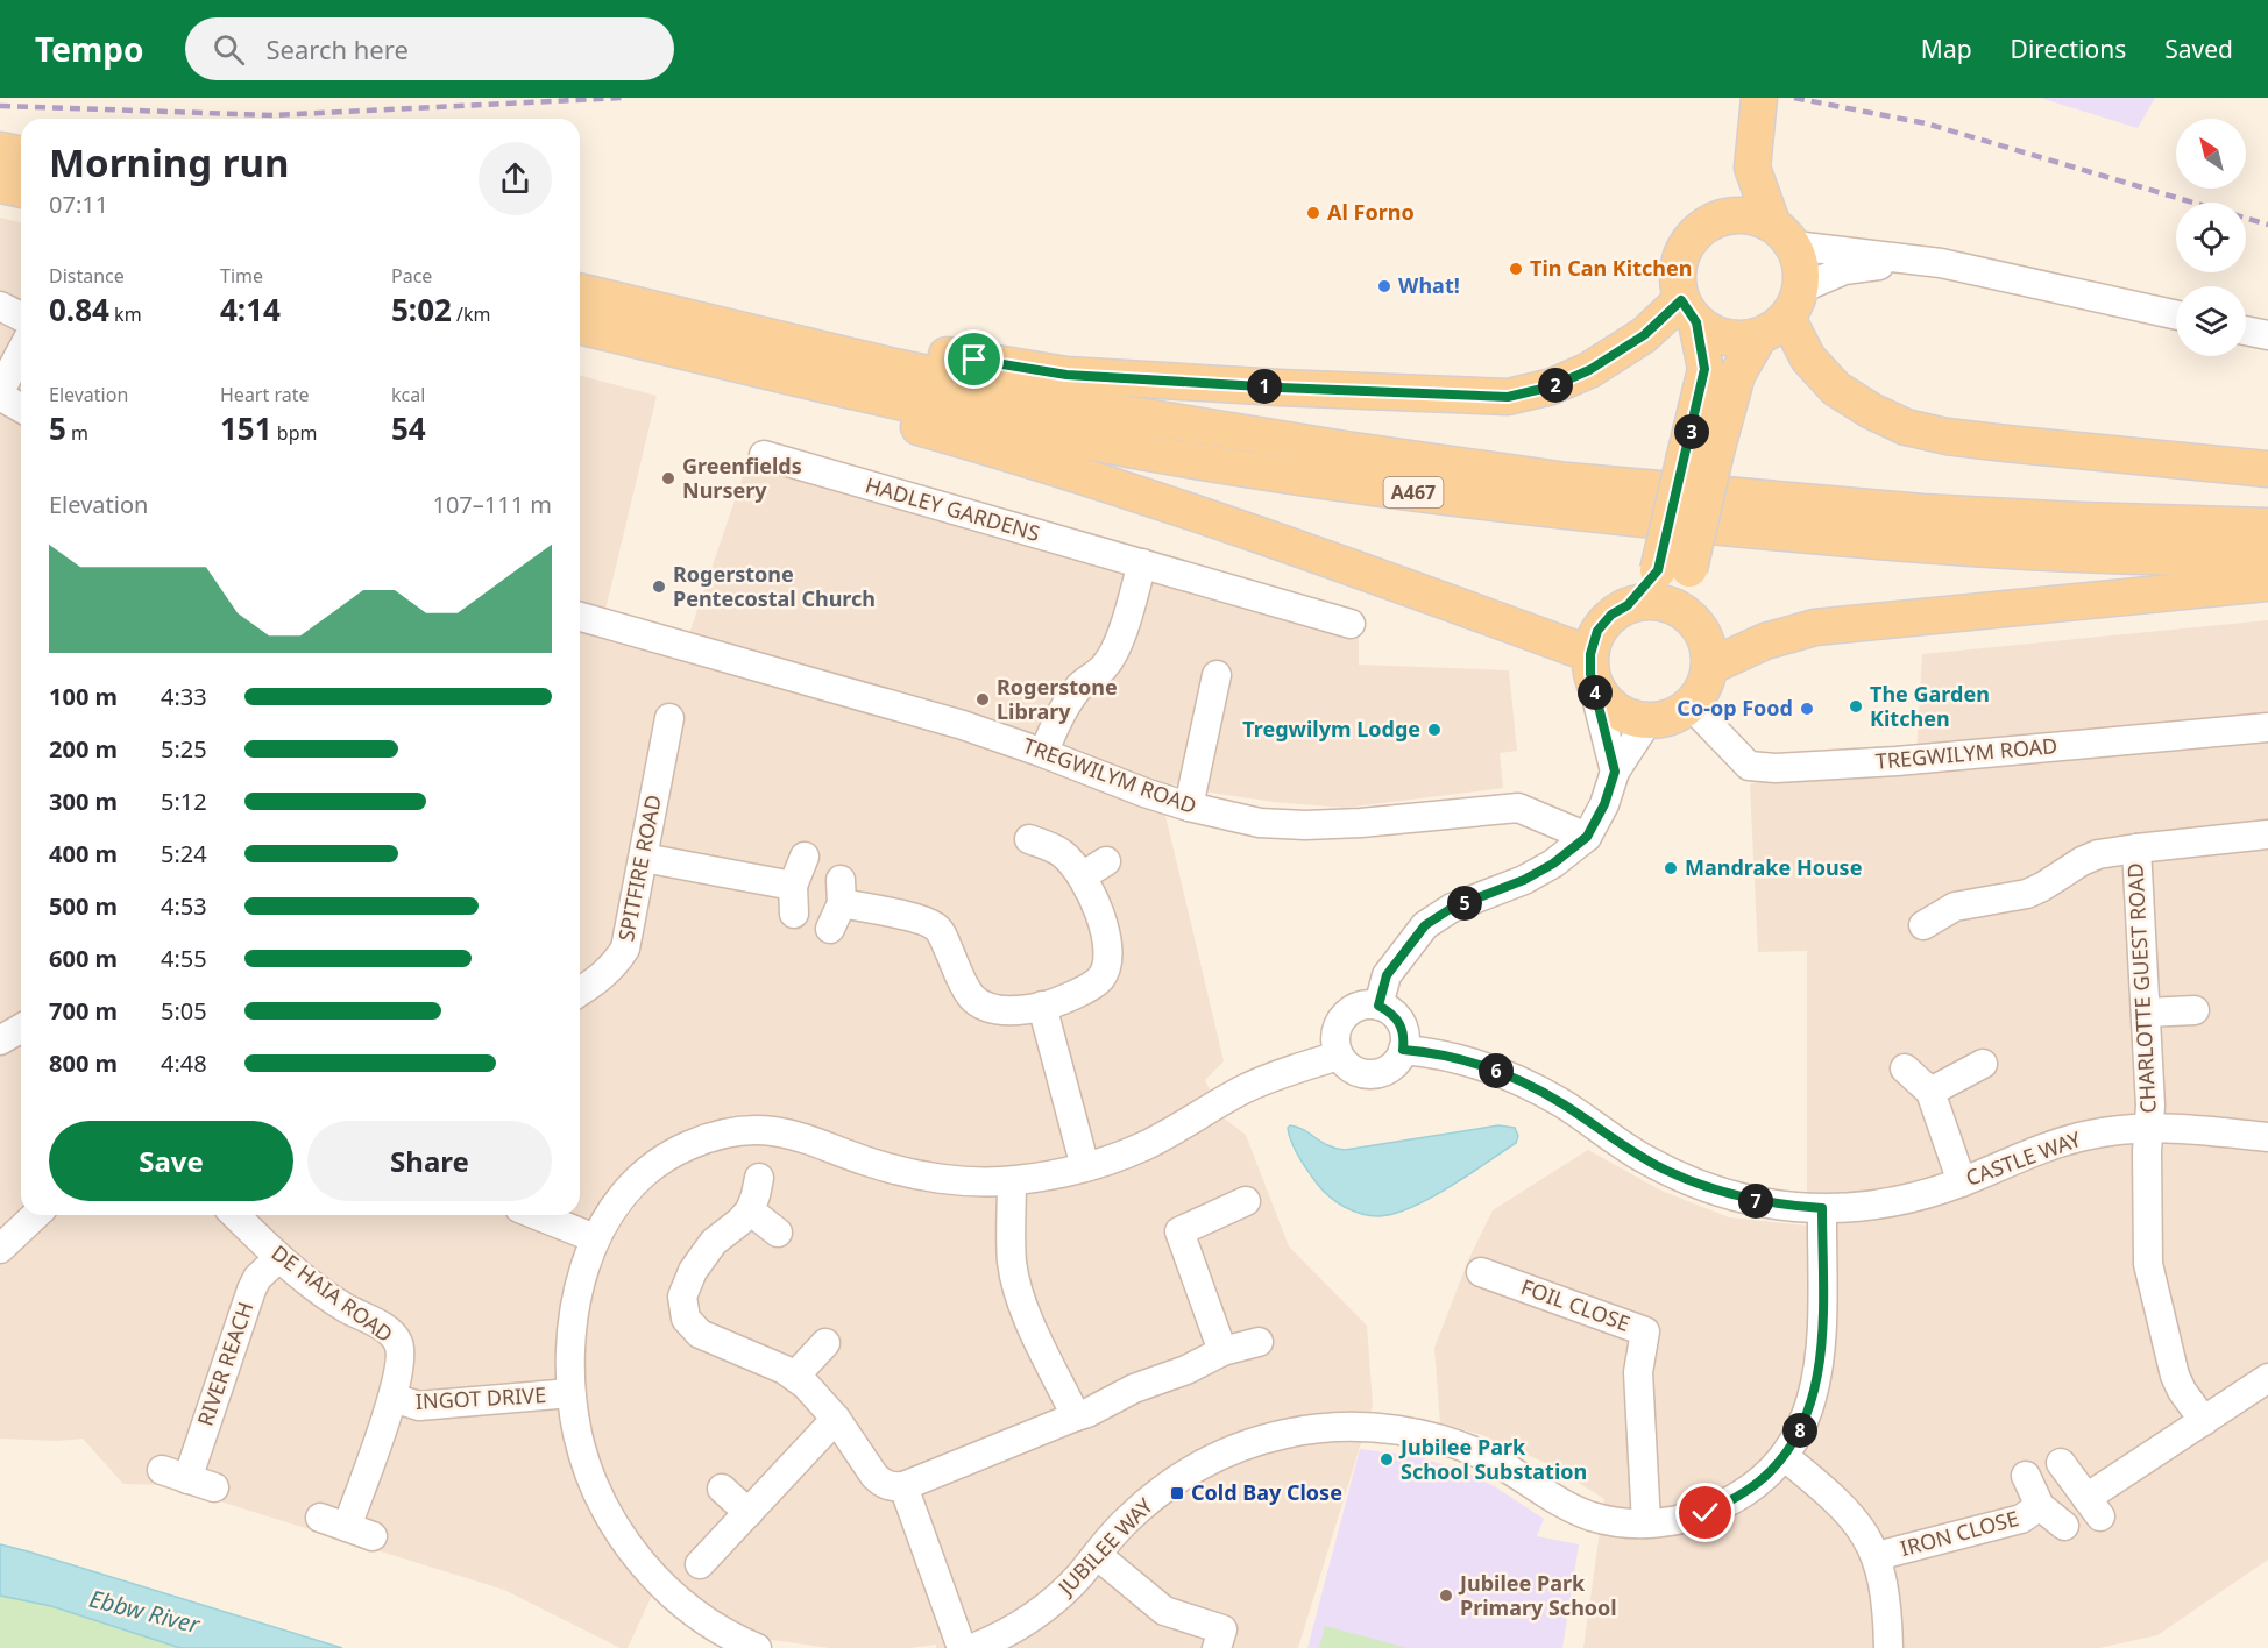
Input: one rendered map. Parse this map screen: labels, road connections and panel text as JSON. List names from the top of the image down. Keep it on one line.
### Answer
{"streets":{"main road":["A467"],"street":["HADLEY GARDENS","TREGWILYM ROAD","SPITFIRE ROAD","CHARLOTTE GUEST ROAD","CASTLE WAY","DE HAIA ROAD","FOIL CLOSE","RIVER REACH","INGOT DRIVE","IRON CLOSE","JUBILEE WAY"]},"crossings":[["CHARLOTTE GUEST ROAD","CASTLE WAY"],["CASTLE WAY","JUBILEE WAY"],["DE HAIA ROAD","RIVER REACH"],["DE HAIA ROAD","INGOT DRIVE"],["FOIL CLOSE","JUBILEE WAY"]],"water":["Ebbw River"],"places":{"other":["Al Forno","Tin Can Kitchen","What!","Greenfields Nursery","Rogerstone Pentecostal Church","Rogerstone Library","The Garden Kitchen","Co-op Food","Tregwilym Lodge","Mandrake House","Jubilee Park School Substation","Jubilee Park Primary School"],"transit":["Cold Bay Close"]},"north":"top left","page":{"header":"Tempo","search":"Search here","nav":["Map","Directions","Saved"],"heading":["Morning run","07:11"],"stats":[["Distance","0.84 km"],["Time","4:14"],["Pace","5:02 /km"],["Elevation","5 m"],["Heart rate","151 bpm"],["kcal","54"]],"pins":["2","1","3","4","5","6","7","8"],"chart":["Elevation","107–111 m"],"list":[{"name":"100 m","note":"4:33"},{"name":"200 m","note":"5:25"},{"name":"300 m","note":"5:12"},{"name":"400 m","note":"5:24"},{"name":"500 m","note":"4:53"},{"name":"600 m","note":"4:55"},{"name":"700 m","note":"5:05"},{"name":"800 m","note":"4:48"}],"buttons":["Save","Share"]}}
